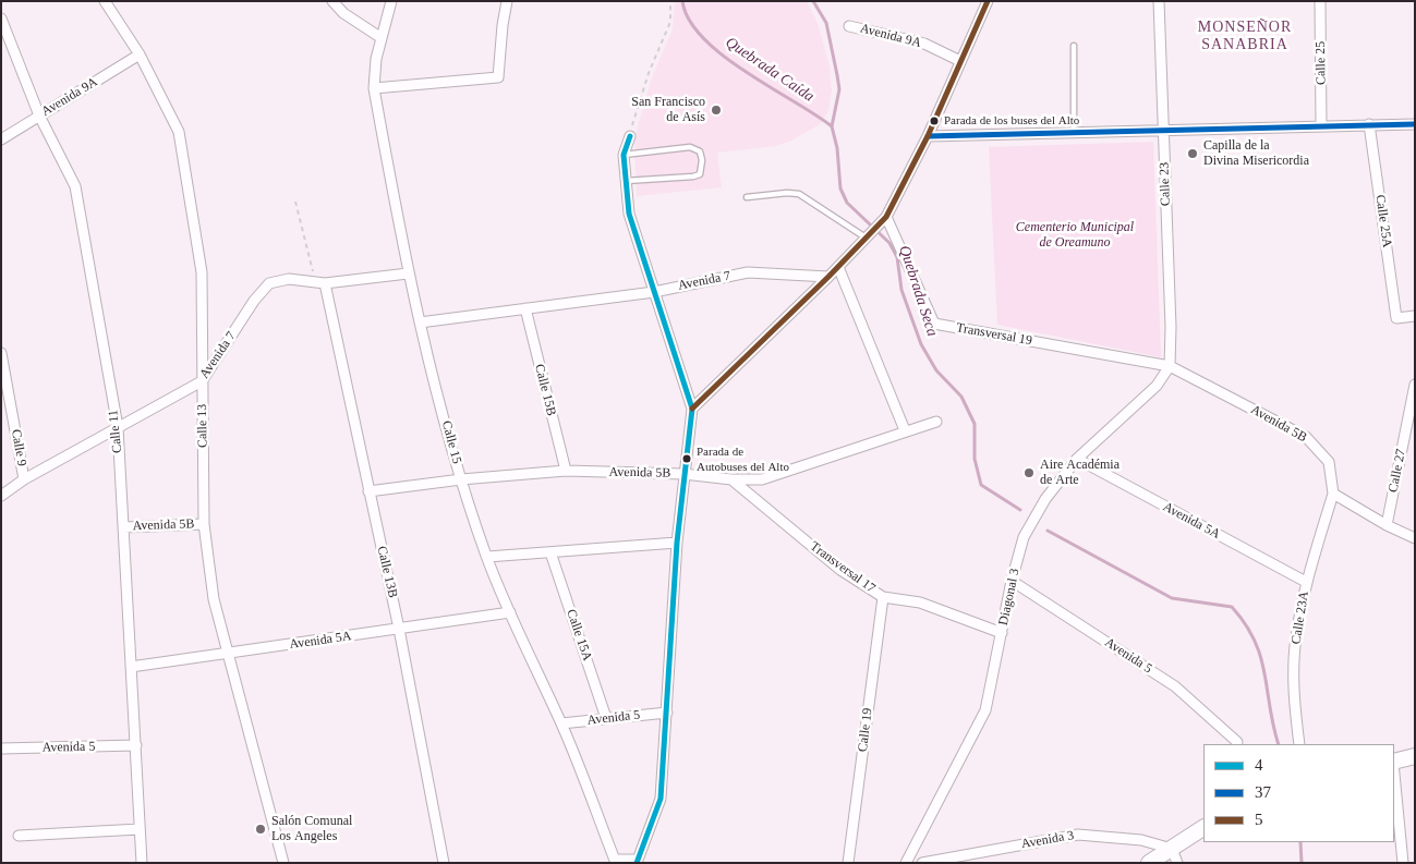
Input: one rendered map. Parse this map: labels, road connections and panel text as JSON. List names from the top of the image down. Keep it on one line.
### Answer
{"streets":{"street":["Avenida 9A","Calle 25","Calle 23","Calle 25A","Avenida 7","Transversal 19","Calle 15B","Avenida 5B","Calle 13","Calle 11","Calle 15","Calle 9","Calle 27","Avenida 5A","Transversal 17","Calle 13B","Diagonal 3","Calle 23A","Calle 15A","Avenida 5","Calle 19","Avenida 3"]},"crossings":[["Avenida 9A","Calle 13"],["Avenida 9A","Calle 11"],["Calle 23","Transversal 19"],["Calle 23","Avenida 5B"],["Calle 23","Diagonal 3"],["Avenida 7","Calle 15B"],["Avenida 7","Calle 13"],["Avenida 7","Calle 11"],["Avenida 7","Calle 15"],["Avenida 7","Calle 9"],["Avenida 7","Calle 13B"],["Transversal 19","Avenida 5B"],["Transversal 19","Diagonal 3"],["Calle 15B","Avenida 5B"],["Avenida 5B","Calle 13"],["Avenida 5B","Calle 11"],["Avenida 5B","Calle 15"],["Avenida 5B","Transversal 17"],["Avenida 5B","Calle 13B"],["Avenida 5B","Diagonal 3"],["Avenida 5B","Calle 23A"],["Calle 13","Avenida 5A"],["Calle 11","Avenida 5A"],["Calle 11","Avenida 5"],["Calle 15","Avenida 5A"],["Calle 15","Avenida 5"],["Avenida 5A","Calle 13B"],["Avenida 5A","Diagonal 3"],["Avenida 5A","Calle 23A"],["Transversal 17","Diagonal 3"],["Transversal 17","Calle 19"],["Diagonal 3","Avenida 5"],["Calle 15A","Avenida 5"]],"districts":["MONSEÑOR SANABRIA"],"water":["Quebrada Caída","Quebrada Seca"],"parks":["Cementerio Municipal de Oreamuno"],"places":["San Francisco de Asís","Parada de los buses del Alto","Capilla de la Divina Misericordia","Parada de Autobuses del Alto","Aire Académia de Arte","Salón Comunal Los Angeles"],"lines":["transit line 5","transit line 37","transit line 4"],"legend":["4","37","5"]}
